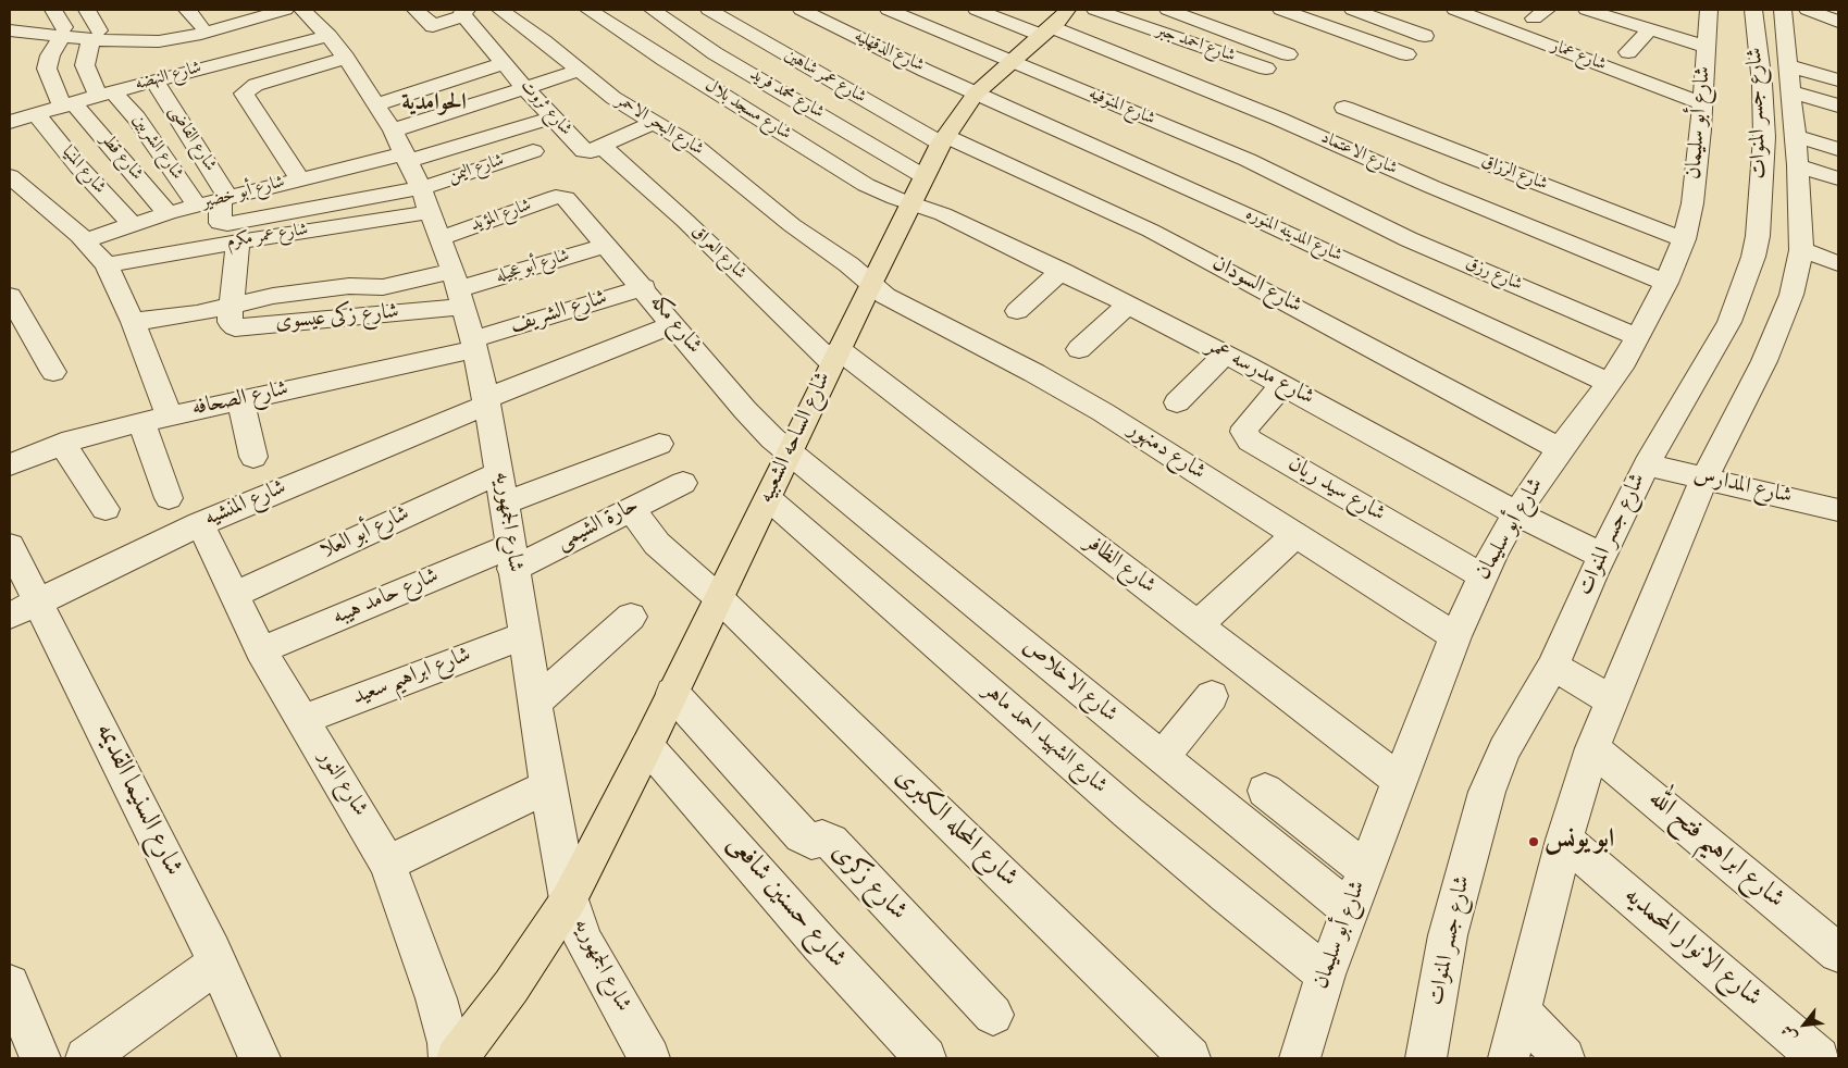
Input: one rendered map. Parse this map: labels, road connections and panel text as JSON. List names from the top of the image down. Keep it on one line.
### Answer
{"streets":{"main road":["شارع الساحه الشعبيه"],"street":["شارع احمد جبر","شارع الدقهليه","شارع عمار","شارع النهضه","شارع عمر شاهين","شارع محمد فريد","شارع المنوفيه","شارع ثروت","شارع مسجد بلال","شارع جسر المنوات","شارع أبو سليمان","شارع البحر الاحمر","شارع القاضى","شارع الشربين","شارع الاعتماد","شارع قطر","شارع اليمن","شارع المنيا","شارع الرزاق","شارع أبو خضير","شارع المؤيد","شارع المدينه المنوره","شارع عمر مكرم","شارع العراق","شارع أبو عجيله","شارع رزق","شارع السودان","شارع الشريف","شارع زكى عيسوى","شارع مكه","شارع مدرسه عمر","شارع الصحافه","شارع دمنهور","شارع المدارس","شارع سيد ريان","شارع المنشيه","شارع الجمهوريه","حارة الشيمى","شارع أبو العلا","شارع الظافر","شارع حامد هيبه","شارع ابراهيم سعيد","شارع الاخلاص","شارع الشهيد احمد ماهر","شارع النور","شارع السنيما القديمه","شارع المحله الكبرى","شارع ابراهيم فتح الله","شارع زكرى","شارع حسنين شافعى","شارع الانوار المحمديه"]},"crossings":[["شارع الدقهليه","شارع المدينه المنوره"],["شارع الدقهليه","شارع الساحه الشعبيه"],["شارع عمار","شارع أبو سليمان"],["شارع النهضه","شارع القاضى"],["شارع النهضه","شارع الجمهوريه"],["شارع عمر شاهين","شارع السودان"],["شارع عمر شاهين","شارع الساحه الشعبيه"],["شارع محمد فريد","شارع الساحه الشعبيه"],["شارع المنوفيه","شارع رزق"],["شارع المنوفيه","شارع الساحه الشعبيه"],["شارع ثروت","شارع البحر الاحمر"],["شارع ثروت","شارع العراق"],["شارع مسجد بلال","شارع مدرسه عمر"],["شارع مسجد بلال","شارع الساحه الشعبيه"],["شارع جسر المنوات","شارع مدرسه عمر"],["شارع جسر المنوات","شارع المدارس"],["شارع جسر المنوات","شارع ابراهيم فتح الله"],["شارع جسر المنوات","شارع الانوار المحمديه"],["شارع أبو سليمان","شارع الاعتماد"],["شارع أبو سليمان","شارع الرزاق"],["شارع أبو سليمان","شارع المدينه المنوره"],["شارع أبو سليمان","شارع رزق"],["شارع أبو سليمان","شارع السودان"],["شارع أبو سليمان","شارع مدرسه عمر"],["شارع أبو سليمان","شارع دمنهور"],["شارع أبو سليمان","شارع سيد ريان"],["شارع أبو سليمان","شارع الظافر"],["شارع أبو سليمان","شارع الاخلاص"],["شارع أبو سليمان","شارع الشهيد احمد ماهر"],["شارع البحر الاحمر","شارع الساحه الشعبيه"],["شارع البحر الاحمر","شارع دمنهور"],["شارع القاضى","شارع أبو خضير"],["شارع الشربين","شارع أبو خضير"],["شارع الاعتماد","شارع الساحه الشعبيه"],["شارع قطر","شارع أبو خضير"],["شارع اليمن","شارع المؤيد"],["شارع اليمن","شارع عمر مكرم"],["شارع اليمن","شارع الجمهوريه"],["شارع المنيا","شارع أبو خضير"],["شارع أبو خضير","شارع الجمهوريه"],["شارع المؤيد","شارع عمر مكرم"],["شارع المؤيد","شارع مكه"],["شارع المؤيد","شارع الجمهوريه"],["شارع المدينه المنوره","شارع الساحه الشعبيه"],["شارع عمر مكرم","شارع زكى عيسوى"],["شارع عمر مكرم","شارع الجمهوريه"],["شارع العراق","شارع الساحه الشعبيه"],["شارع العراق","شارع الظافر"],["شارع أبو عجيله","شارع زكى عيسوى"],["شارع أبو عجيله","شارع مكه"],["شارع أبو عجيله","شارع الجمهوريه"],["شارع السودان","شارع الساحه الشعبيه"],["شارع الشريف","شارع مكه"],["شارع الشريف","شارع الصحافه"],["شارع الشريف","شارع الجمهوريه"],["شارع زكى عيسوى","شارع الجمهوريه"],["شارع مكه","شارع الساحه الشعبيه"],["شارع مكه","شارع المنشيه"],["شارع مكه","شارع الاخلاص"],["شارع مدرسه عمر","شارع الساحه الشعبيه"],["شارع مدرسه عمر","شارع سيد ريان"],["شارع الصحافه","شارع الجمهوريه"],["شارع الساحه الشعبيه","شارع دمنهور"],["شارع الساحه الشعبيه","شارع الجمهوريه"],["شارع الساحه الشعبيه","شارع الظافر"],["شارع الساحه الشعبيه","شارع الاخلاص"],["شارع الساحه الشعبيه","شارع الشهيد احمد ماهر"],["شارع الساحه الشعبيه","شارع المحله الكبرى"],["شارع الساحه الشعبيه","شارع زكرى"],["شارع الساحه الشعبيه","شارع حسنين شافعى"],["شارع المنشيه","شارع الجمهوريه"],["شارع المنشيه","شارع النور"],["شارع المنشيه","شارع السنيما القديمه"],["شارع الجمهوريه","حارة الشيمى"],["شارع الجمهوريه","شارع أبو العلا"],["شارع الجمهوريه","شارع حامد هيبه"],["شارع الجمهوريه","شارع ابراهيم سعيد"],["حارة الشيمى","شارع حامد هيبه"],["حارة الشيمى","شارع المحله الكبرى"],["شارع أبو العلا","شارع النور"],["شارع حامد هيبه","شارع النور"],["شارع ابراهيم سعيد","شارع النور"]],"districts":["الحوامدية"],"places":["ابو يونس"],"north":"bottom left"}
